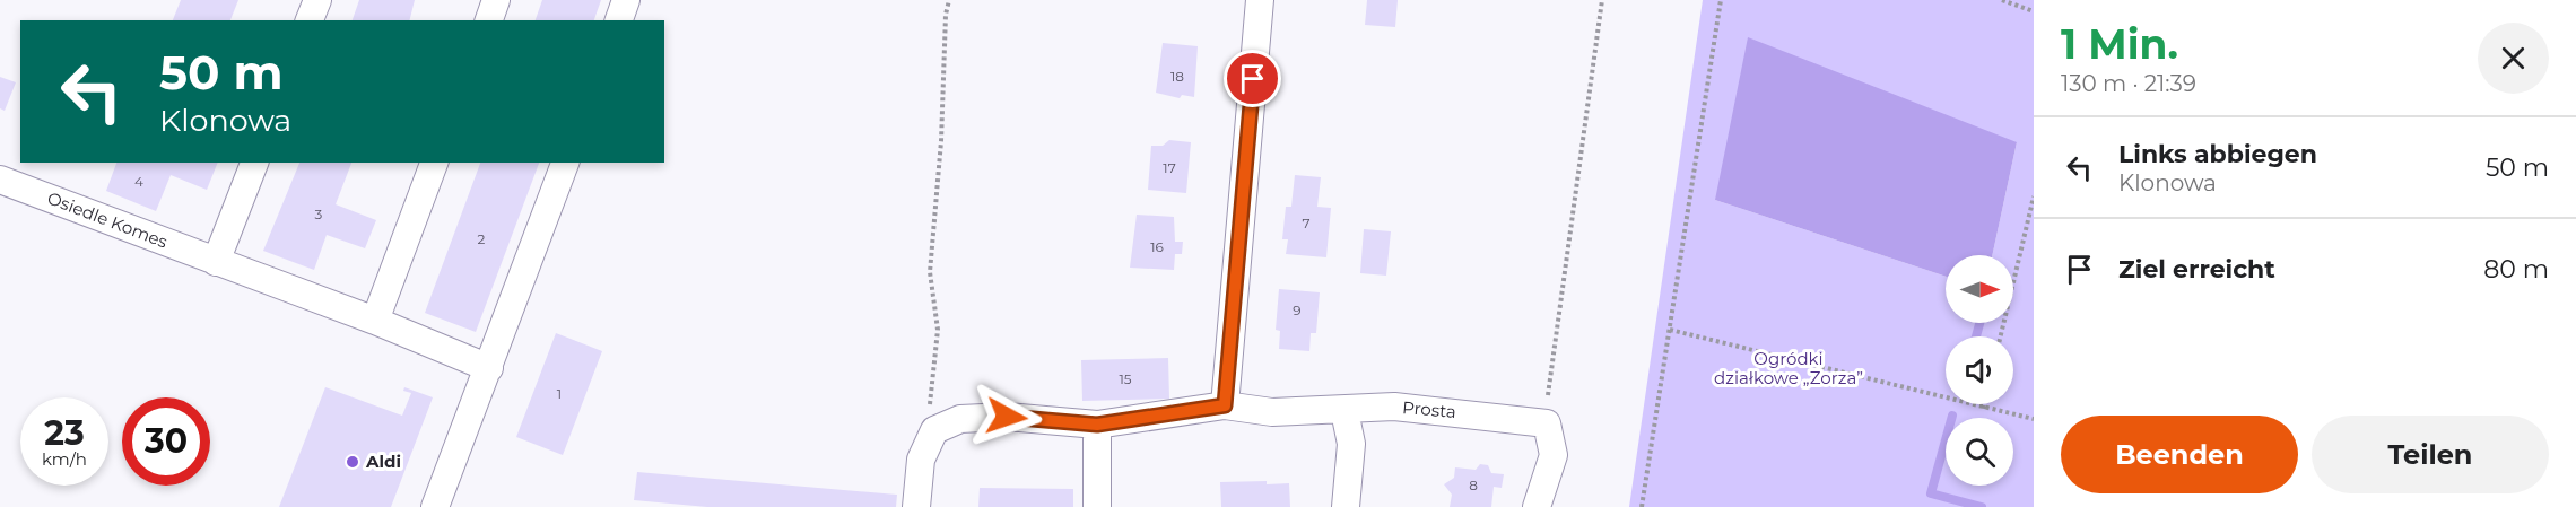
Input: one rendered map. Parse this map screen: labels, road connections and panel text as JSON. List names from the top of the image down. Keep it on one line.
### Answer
{"streets":{"street":["Osiedle Komes","Prosta"]},"parks":["Ogródki działkowe „Zorza”"],"places":["Aldi"],"house_numbers":["18","17","4","3","7","2","16","9","15","1","8"],"north":"right","page":{"heading":["1 Min.","130 m · 21:39"],"turn":["50 m","Klonowa"],"list":[{"name":"Links abbiegen","note":"Klonowa","value":"50 m"},{"name":"Ziel erreicht","value":"80 m"}],"speed":"23 km/h","limit":"30","buttons":["Beenden","Teilen"]}}
